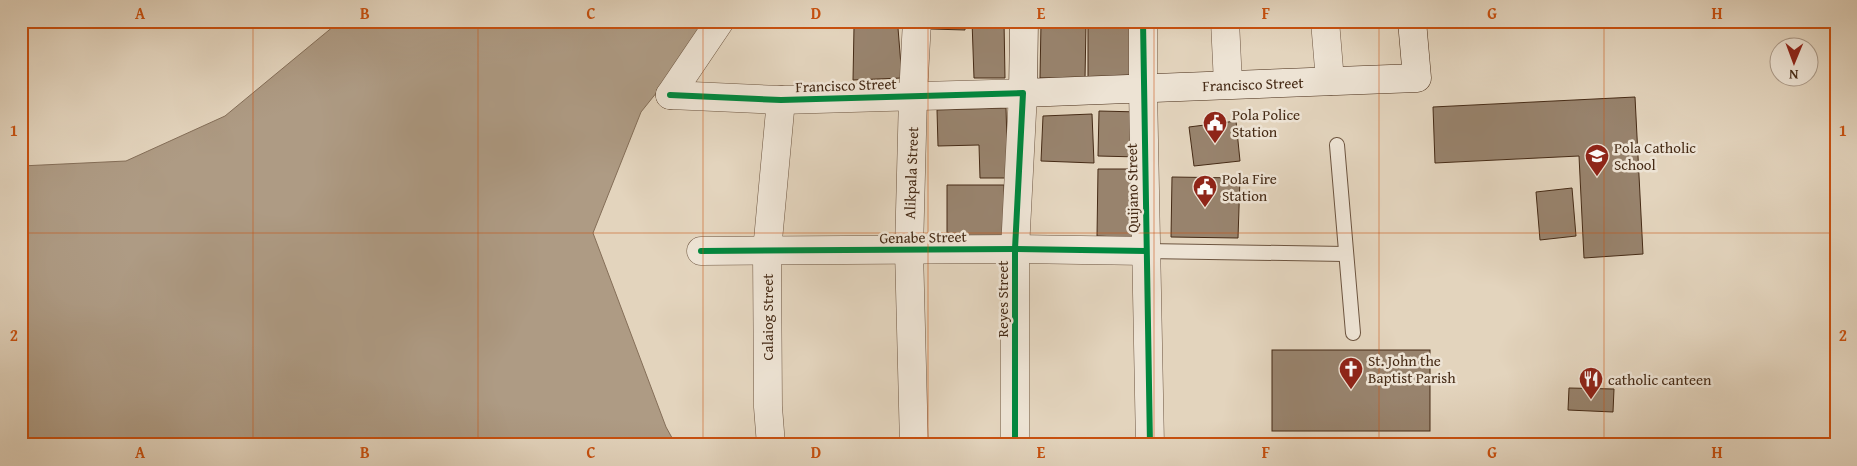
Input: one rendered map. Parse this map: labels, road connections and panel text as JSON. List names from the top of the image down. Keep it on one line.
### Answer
{"streets":{"street":["Francisco Street","Alikpala Street","Quijano Street","Genabe Street","Reyes Street","Calaiog Street"]},"crossings":[["Francisco Street","Alikpala Street"],["Francisco Street","Quijano Street"],["Francisco Street","Reyes Street"],["Francisco Street","Calaiog Street"],["Alikpala Street","Genabe Street"],["Quijano Street","Genabe Street"],["Genabe Street","Reyes Street"],["Genabe Street","Calaiog Street"]],"places":{"public building":["Pola Police Station","Pola Fire Station"],"school or university":["Pola Catholic School"],"church":["St. John the Baptist Parish"],"restaurant":["catholic canteen"]},"north":"bottom","grid":{"columns":["A","B","C","D","E","F","G","H"],"rows":["1","2"]}}
